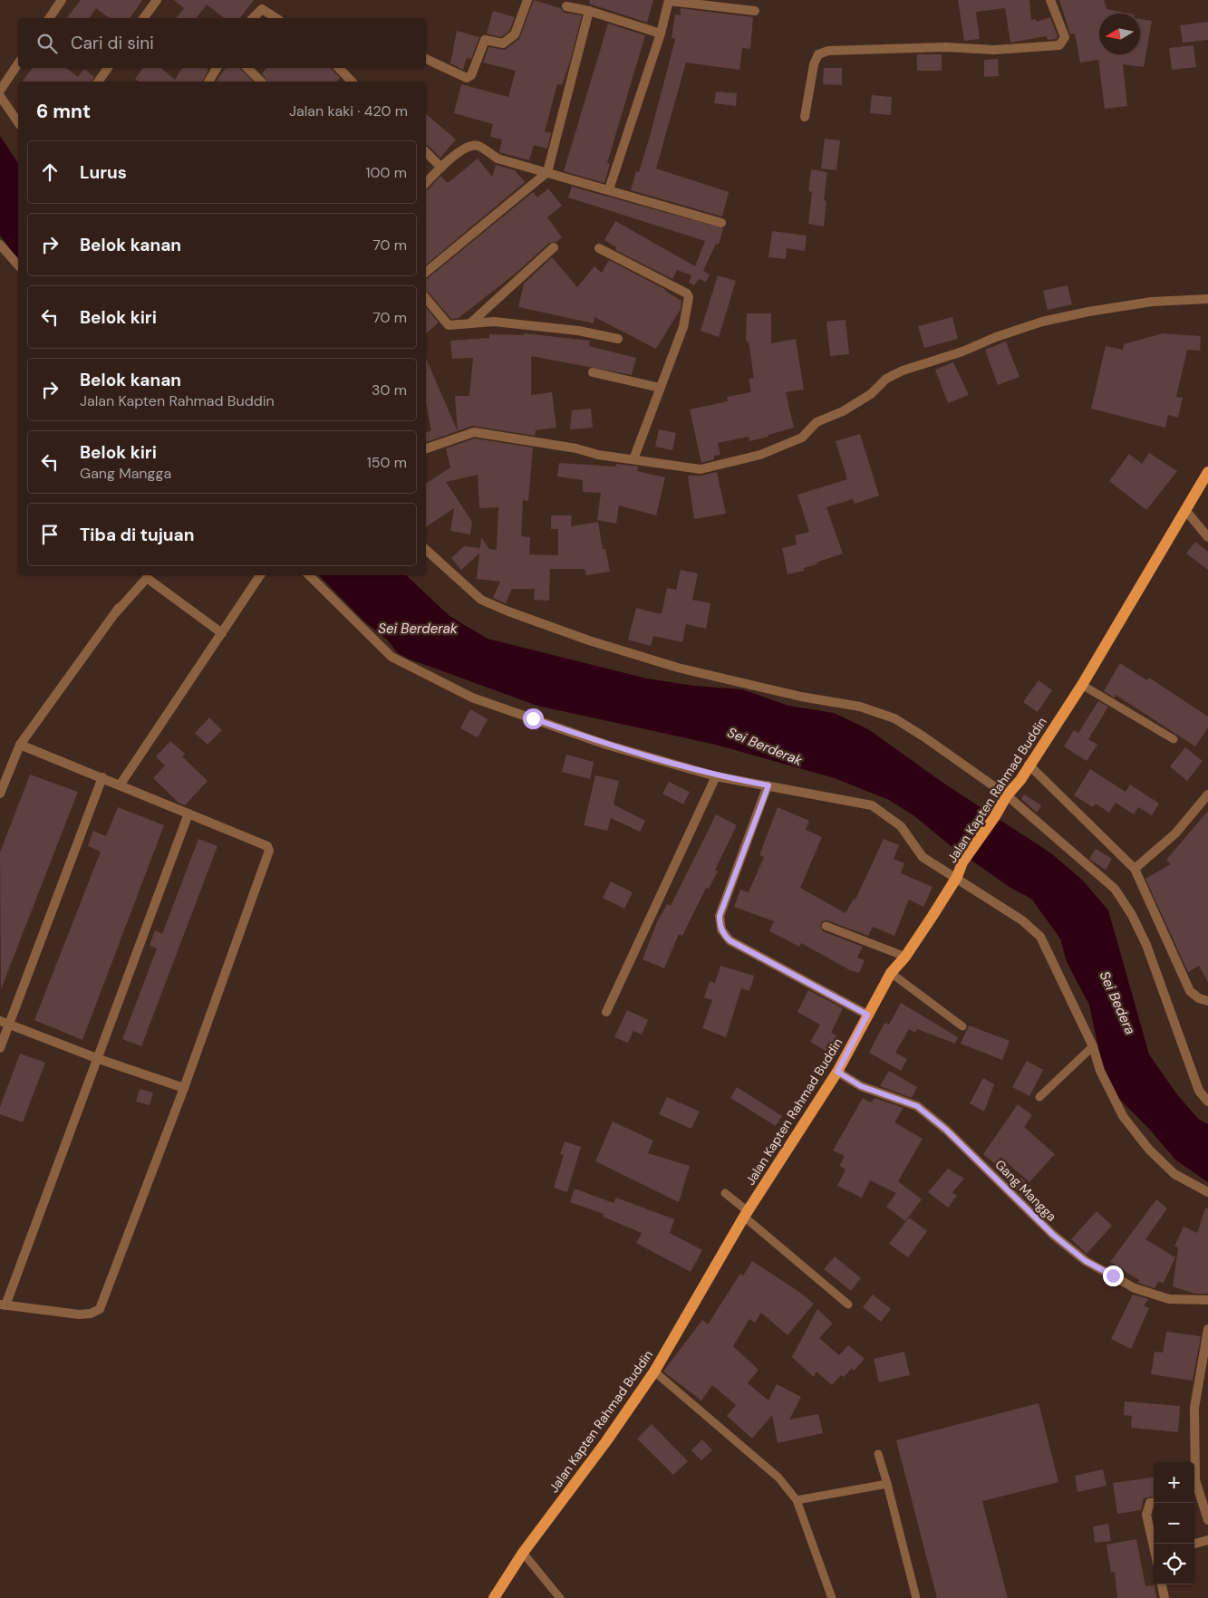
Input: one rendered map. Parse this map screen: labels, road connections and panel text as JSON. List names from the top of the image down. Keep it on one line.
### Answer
{"streets":{"main road":["Jalan Kapten Rahmad Buddin"],"street":["Gang Mangga"]},"crossings":[["Jalan Kapten Rahmad Buddin","Gang Mangga"]],"water":["Sei Berderak","Sei Bedera"],"north":"left","page":{"search":"Cari di sini","heading":["6 mnt","Jalan kaki · 420 m"],"list":[["Lurus","100 m"],["Belok kanan","70 m"],["Belok kiri","70 m"],["Belok kanan","Jalan Kapten Rahmad Buddin","30 m"],["Belok kiri","Gang Mangga","150 m"],"Tiba di tujuan"],"map_buttons":["+","−"]}}
